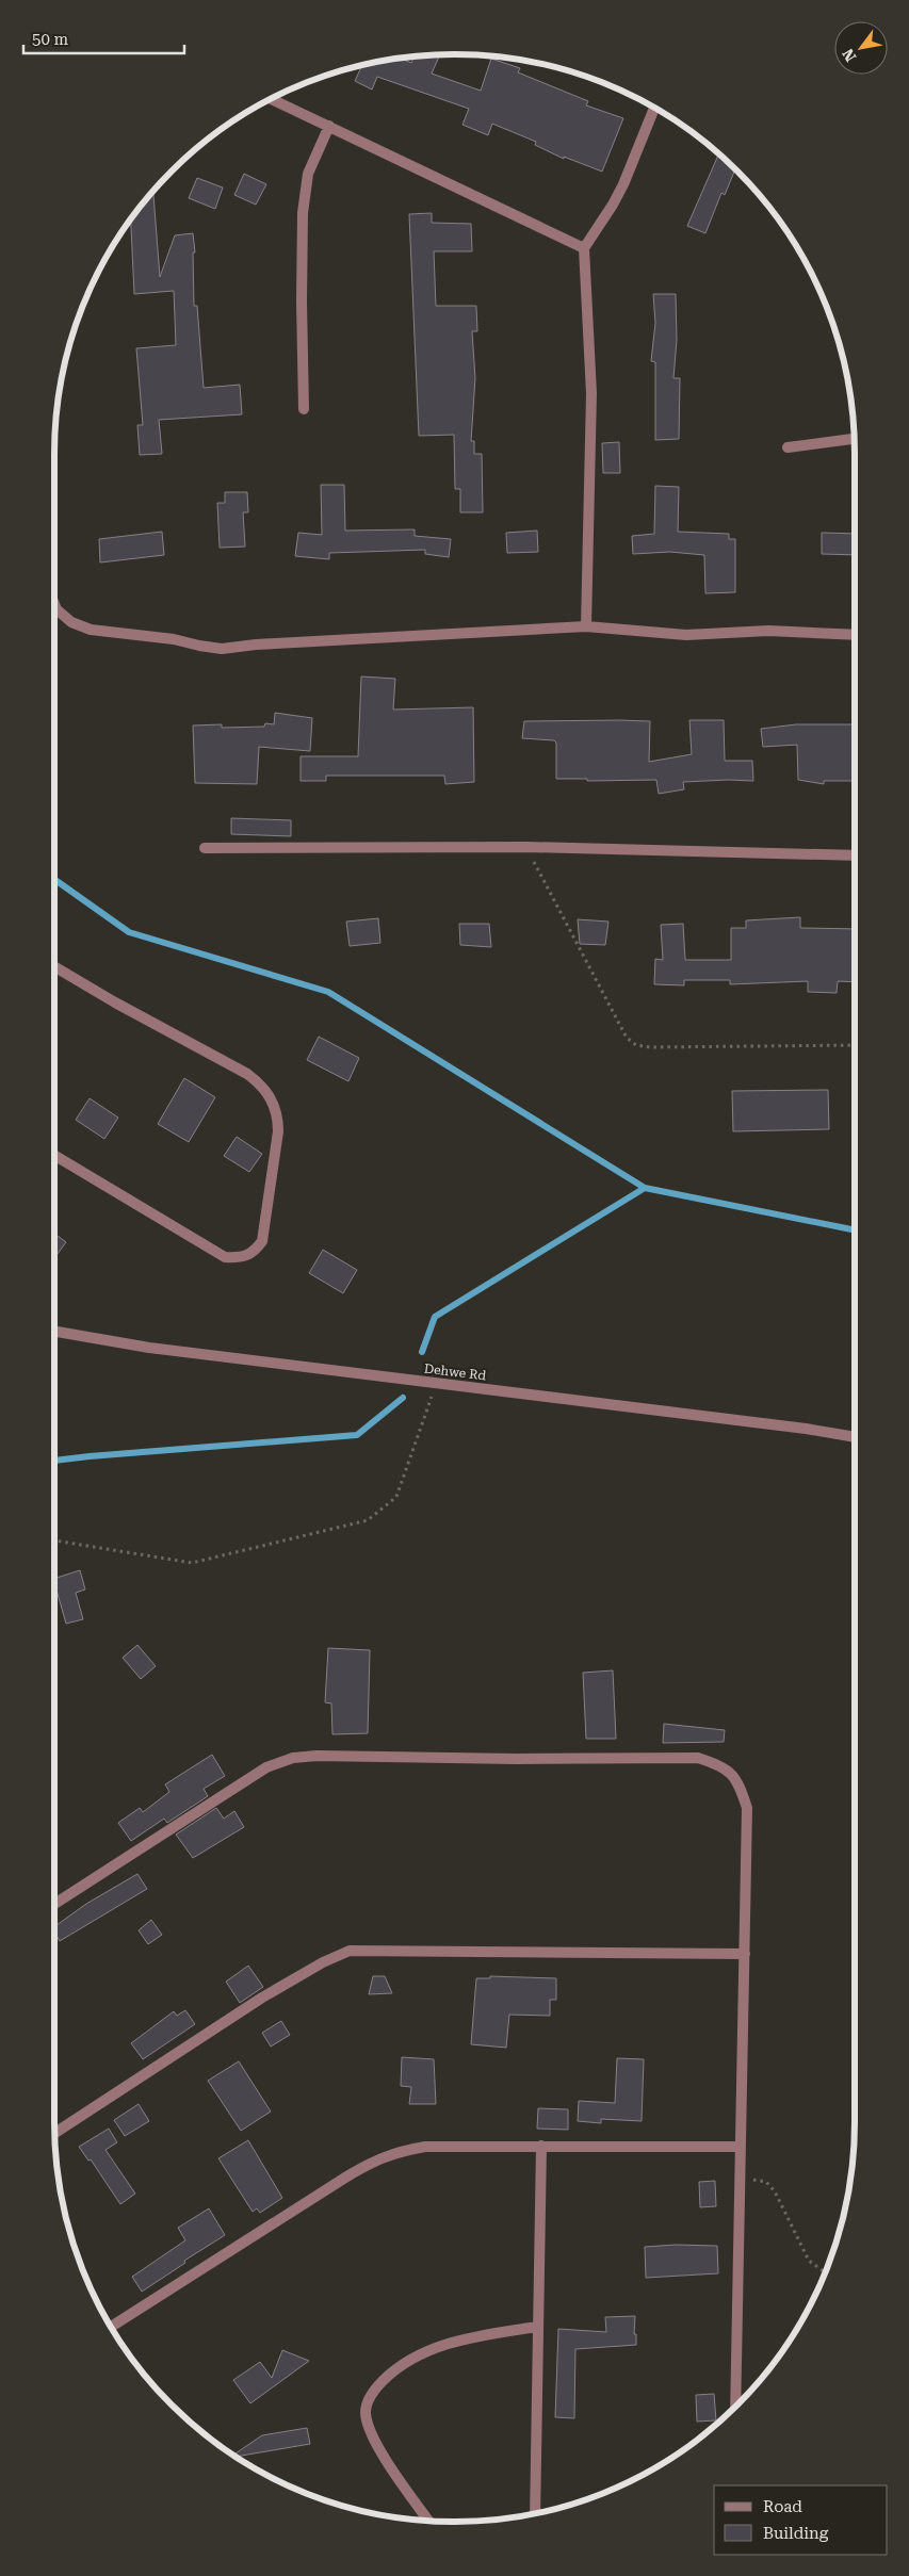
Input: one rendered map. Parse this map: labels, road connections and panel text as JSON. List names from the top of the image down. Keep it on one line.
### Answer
{"streets":{"street":["Dehwe Rd"]},"legend":["Road","Building"],"scale_bar":"50 m","north":"bottom left"}
